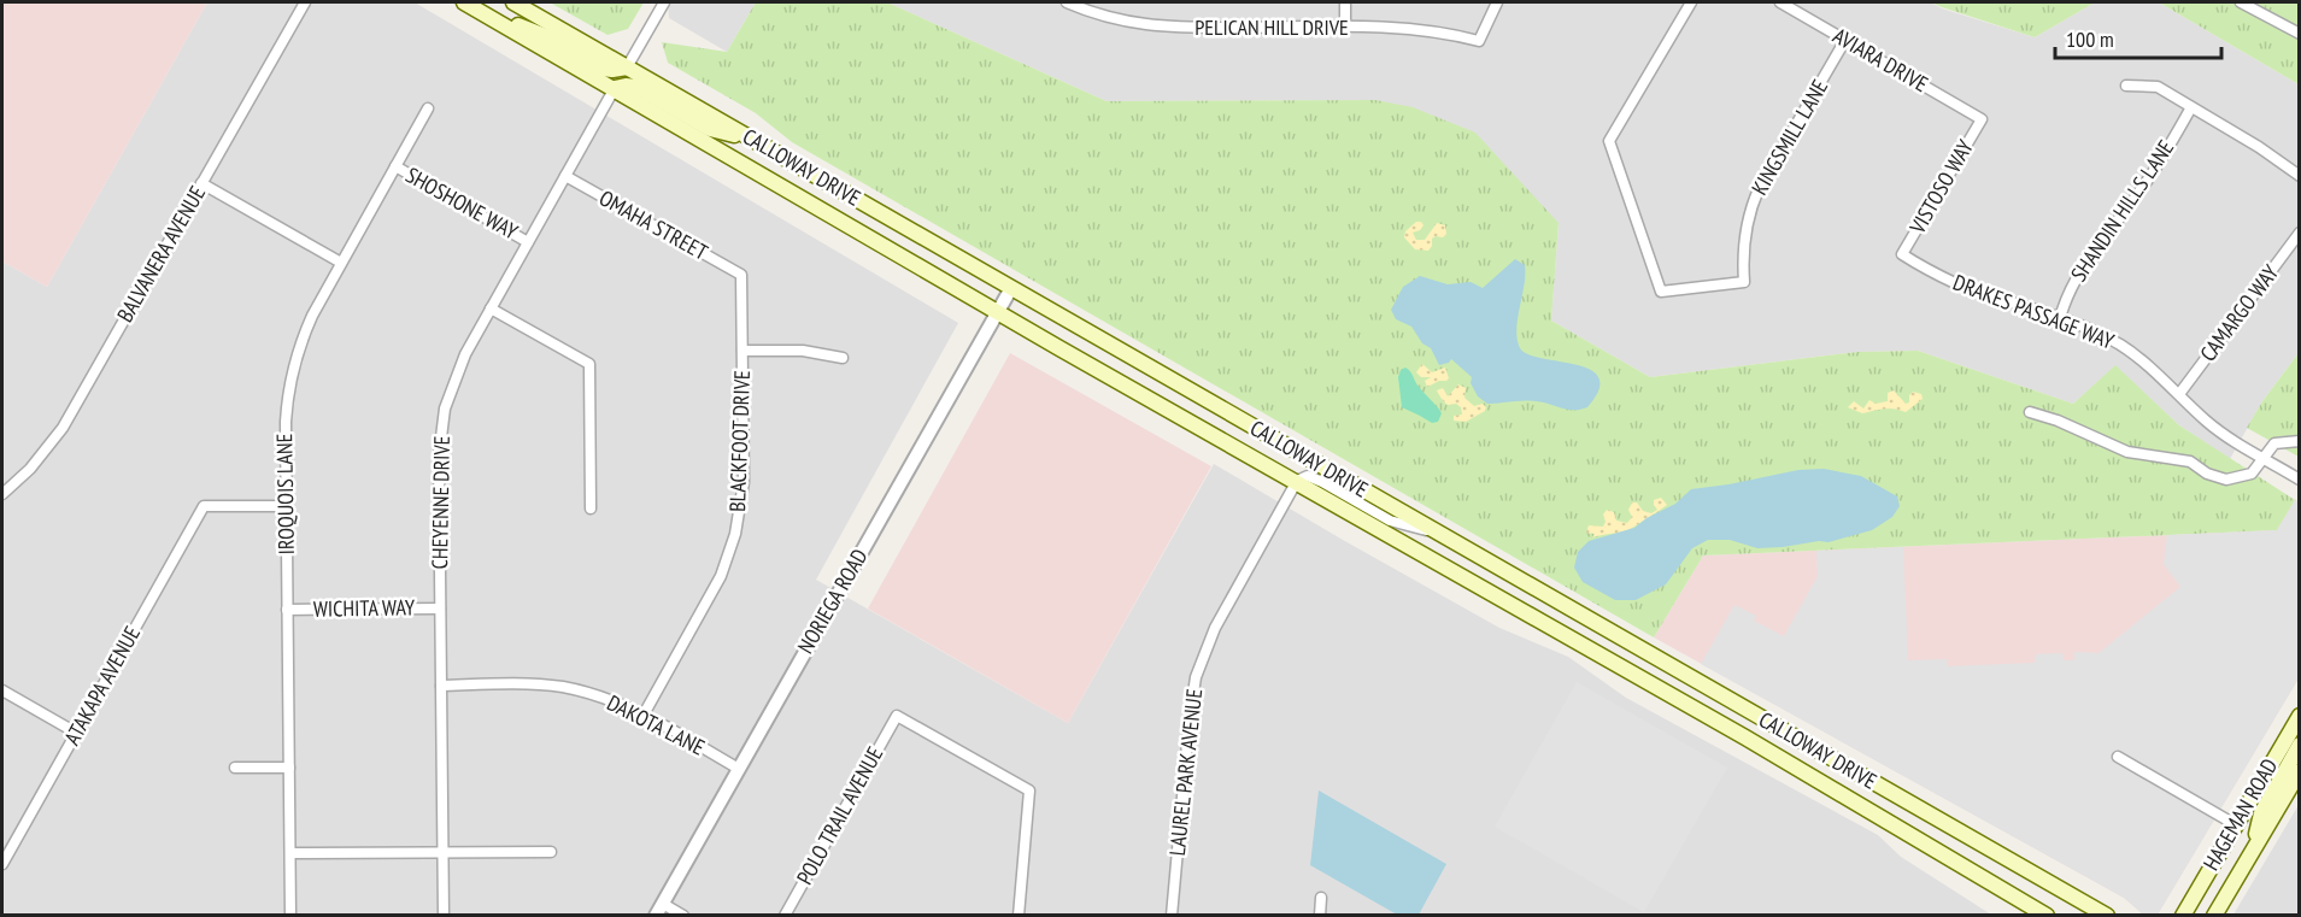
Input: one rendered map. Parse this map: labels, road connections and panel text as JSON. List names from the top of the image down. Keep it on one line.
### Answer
{"streets":{"main road":["CALLOWAY DRIVE","HAGEMAN ROAD"],"street":["PELICAN HILL DRIVE","AVIARA DRIVE","KINGSMILL LANE","VISTOSO WAY","SHOSHONE WAY","SHANDIN HILLS LANE","OMAHA STREET","BALVANERA AVENUE","DRAKES PASSAGE WAY","CAMARGO WAY","BLACKFOOT DRIVE","IROQUOIS LANE","CHEYENNE DRIVE","NORIEGA ROAD","WICHITA WAY","ATAKAPA AVENUE","DAKOTA LANE","LAUREL PARK AVENUE","POLO TRAIL AVENUE"]},"crossings":[["AVIARA DRIVE","KINGSMILL LANE"],["AVIARA DRIVE","VISTOSO WAY"],["CALLOWAY DRIVE","CHEYENNE DRIVE"],["CALLOWAY DRIVE","NORIEGA ROAD"],["CALLOWAY DRIVE","LAUREL PARK AVENUE"],["VISTOSO WAY","DRAKES PASSAGE WAY"],["SHOSHONE WAY","IROQUOIS LANE"],["SHOSHONE WAY","CHEYENNE DRIVE"],["SHANDIN HILLS LANE","DRAKES PASSAGE WAY"],["OMAHA STREET","BLACKFOOT DRIVE"],["OMAHA STREET","CHEYENNE DRIVE"],["DRAKES PASSAGE WAY","CAMARGO WAY"],["BLACKFOOT DRIVE","DAKOTA LANE"],["IROQUOIS LANE","WICHITA WAY"],["IROQUOIS LANE","ATAKAPA AVENUE"],["CHEYENNE DRIVE","WICHITA WAY"],["CHEYENNE DRIVE","DAKOTA LANE"],["NORIEGA ROAD","DAKOTA LANE"]],"scale_bar":"100 m"}
